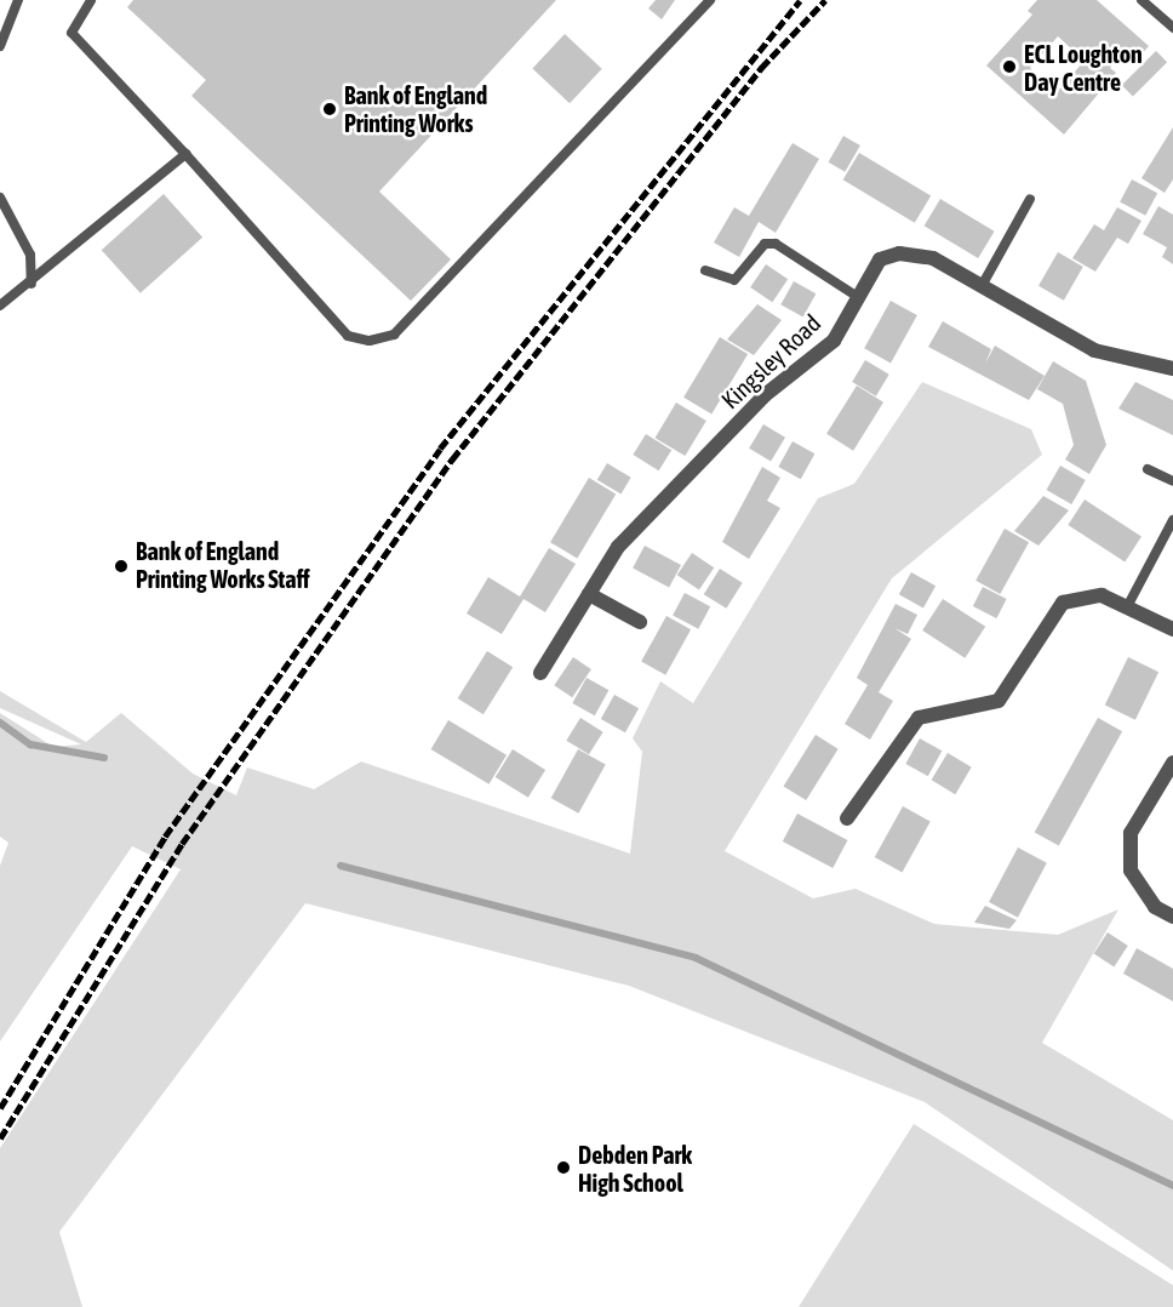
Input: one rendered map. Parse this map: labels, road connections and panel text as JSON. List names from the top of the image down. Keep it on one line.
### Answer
{"streets":{"street":["Kingsley Road"]},"places":["ECL Loughton Day Centre","Bank of England Printing Works","Bank of England Printing Works Staff","Debden Park High School"]}
